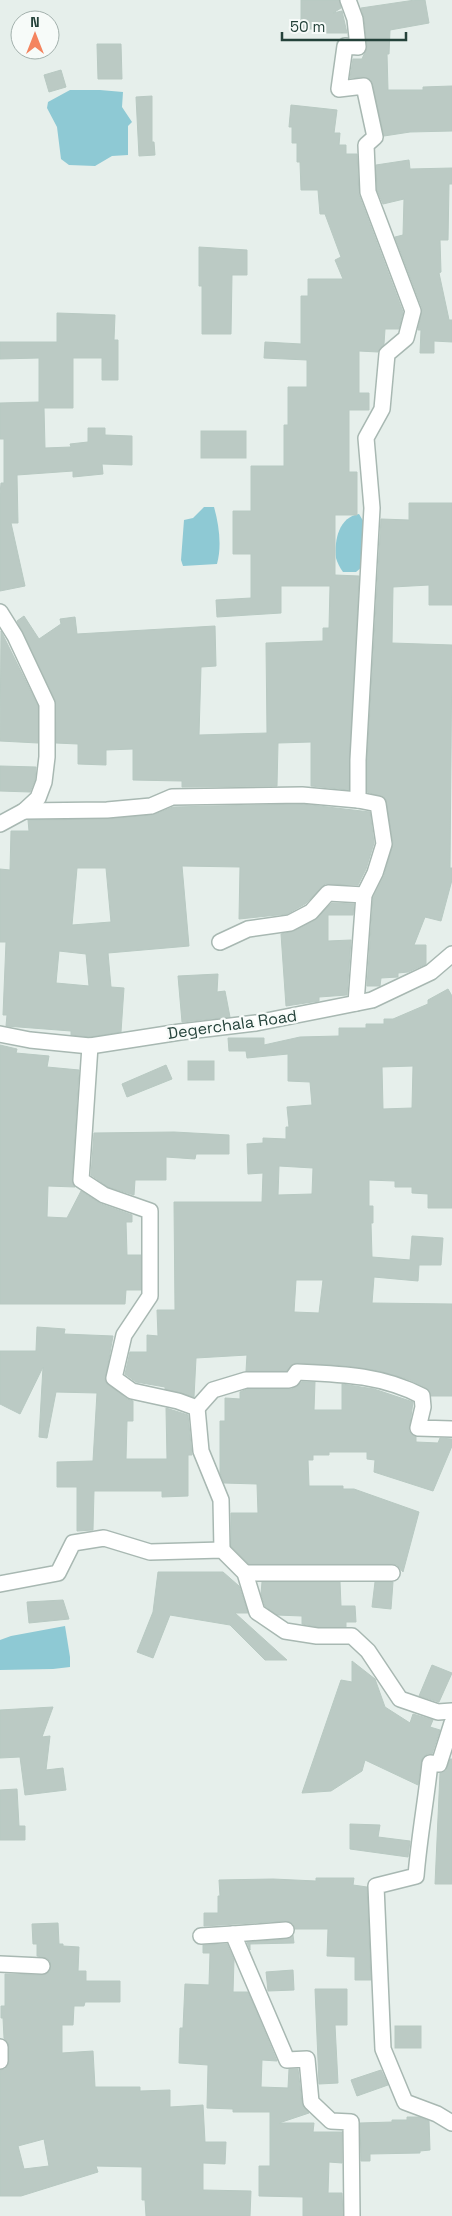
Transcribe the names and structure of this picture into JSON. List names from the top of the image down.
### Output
{
  "streets": {
    "street": ["Degerchala Road"]
  },
  "scale_bar": "50 m",
  "north": "top"
}
